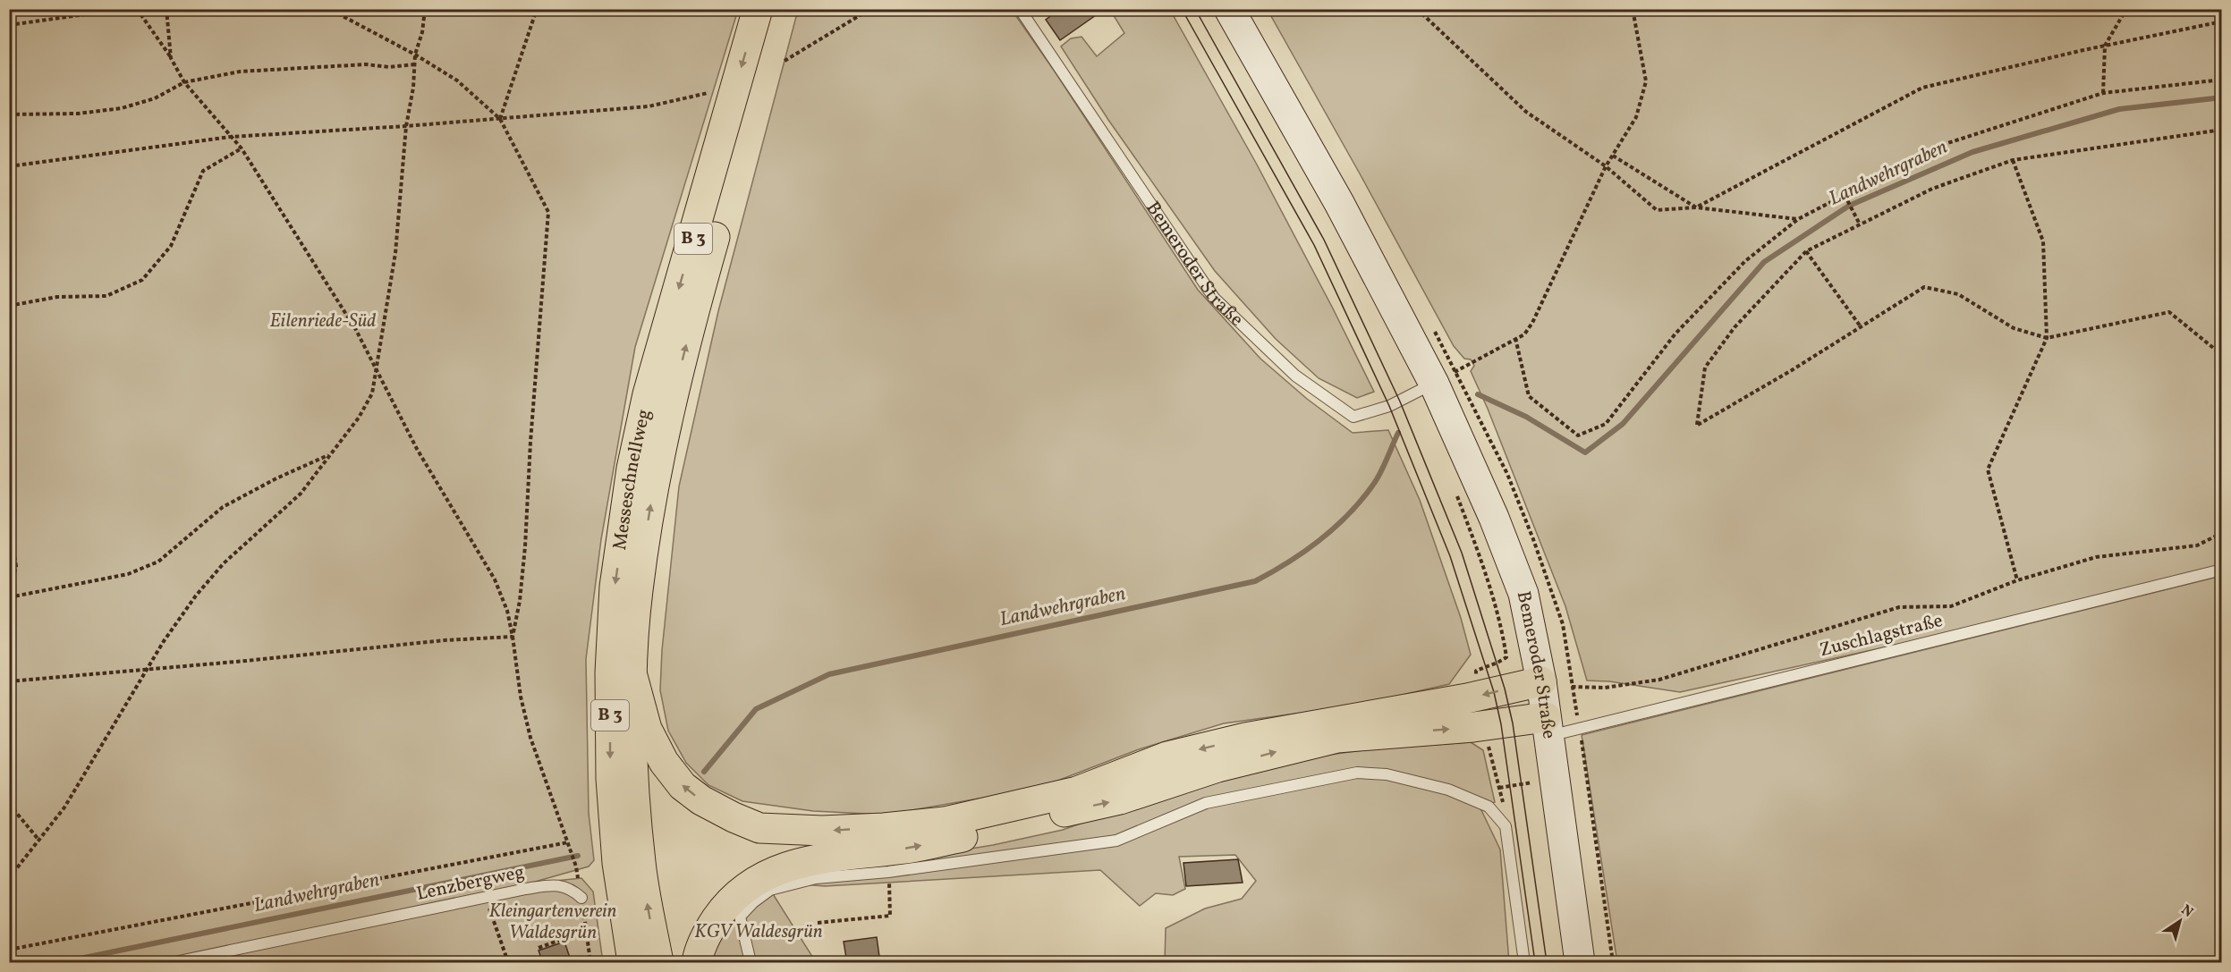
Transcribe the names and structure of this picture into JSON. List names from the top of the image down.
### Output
{
  "streets": {
    "highway": ["B 3", "Messeschnellweg"],
    "main road": ["Bemeroder Straße"],
    "lane": ["Zuschlagstraße", "Lenzbergweg"]
  },
  "crossings": [
    ["Bemeroder Straße", "Zuschlagstraße"]
  ],
  "water": ["Landwehrgraben"],
  "parks": ["Eilenriede-Süd", "Kleingartenverein Waldesgrün", "KGV Waldesgrün"],
  "north": "top right"
}
